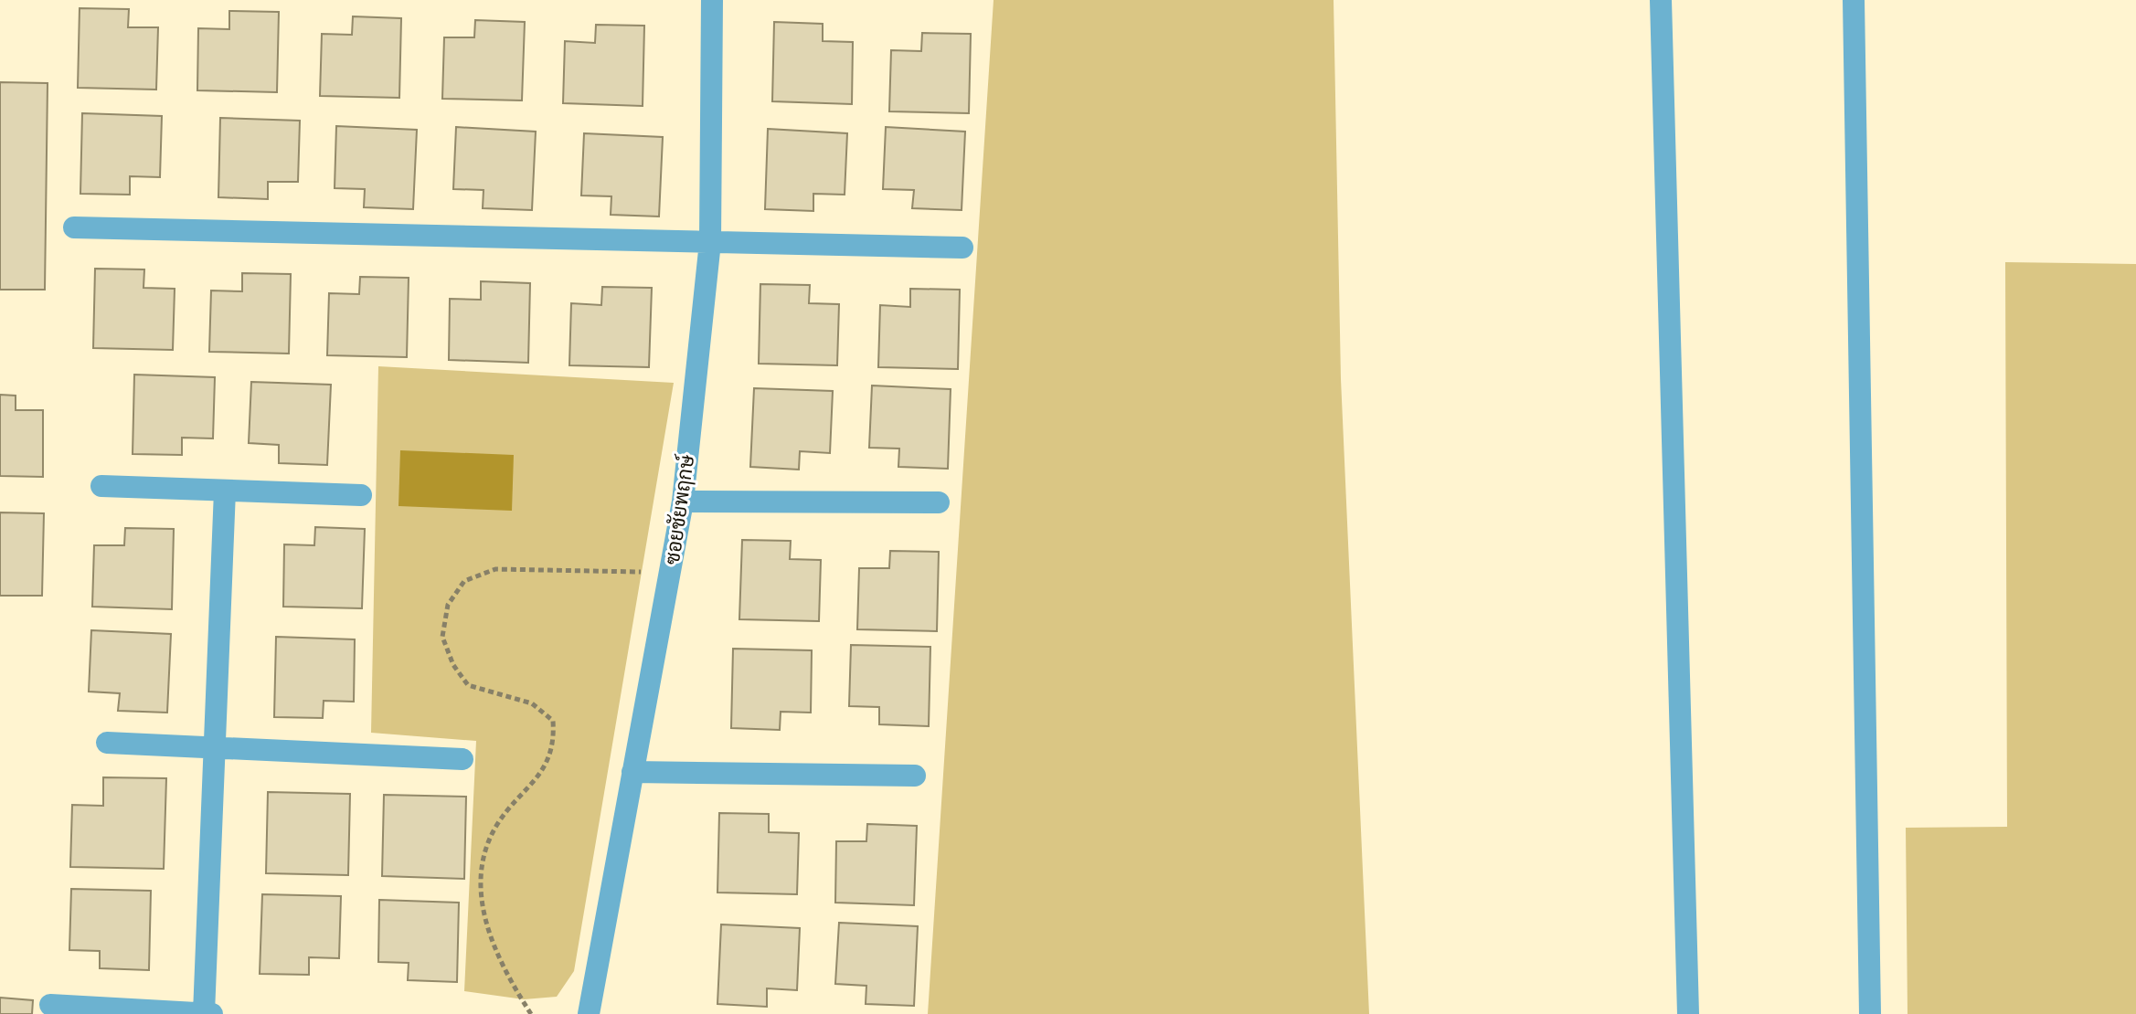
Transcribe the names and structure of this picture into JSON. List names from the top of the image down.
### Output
{
  "streets": {
    "street": ["ซอยชัยพฤกษ์"]
  }
}
